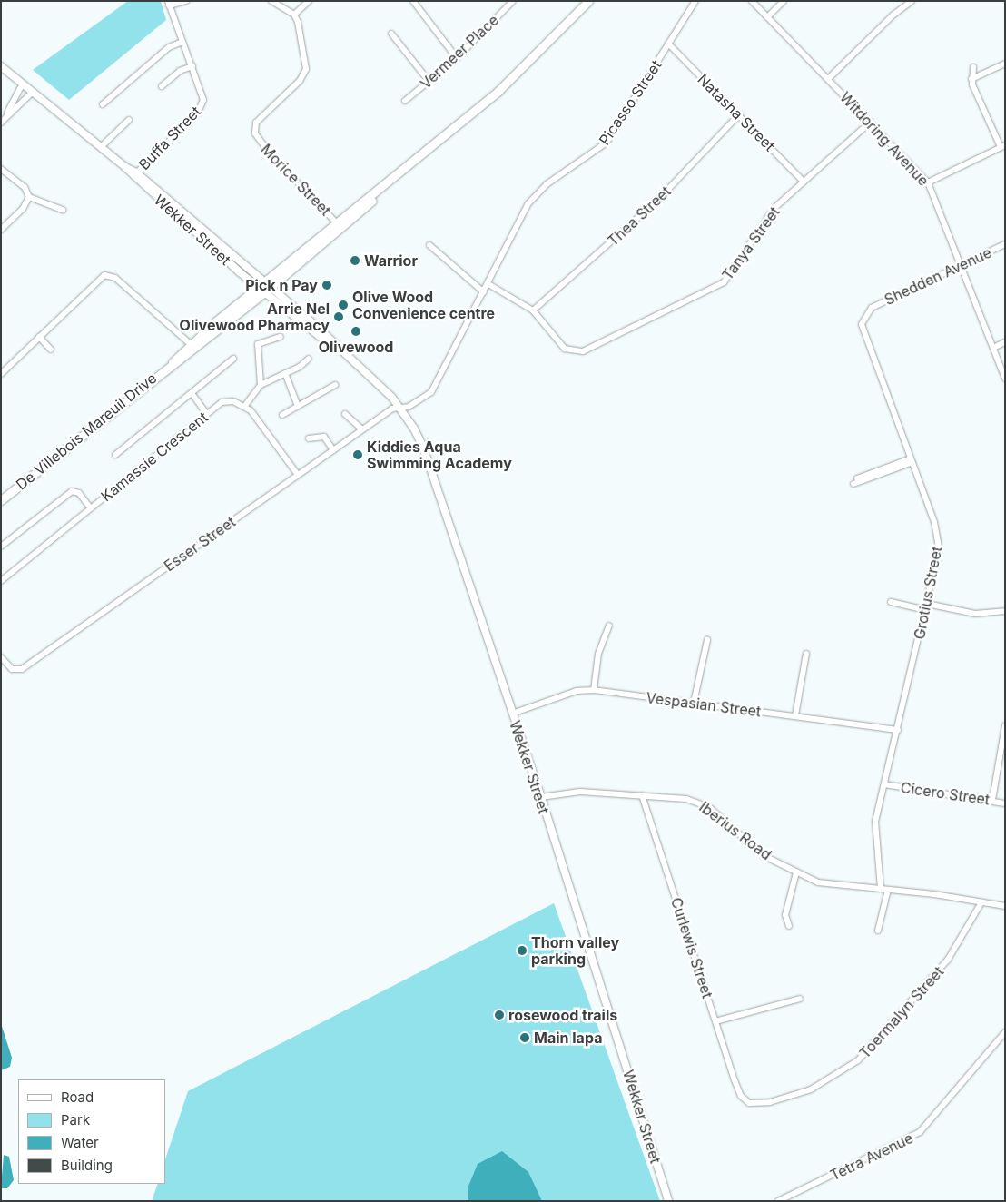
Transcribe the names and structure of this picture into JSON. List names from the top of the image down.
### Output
{
  "streets": {
    "main road": ["De Villebois Mareuil Drive"],
    "street": [
      "Vermeer Place",
      "Picasso Street",
      "Natasha Street",
      "Buffa Street",
      "Witdoring Avenue",
      "Morice Street",
      "Thea Street",
      "Wekker Street",
      "Tanya Street",
      "Shedden Avenue",
      "Kamassie Crescent",
      "Esser Street",
      "Grotius Street",
      "Vespasian Street",
      "Cicero Street",
      "Iberius Road",
      "Curlewis Street",
      "Toermalyn Street",
      "Tetra Avenue"
    ]
  },
  "crossings": [
    ["Picasso Street", "Natasha Street"],
    ["Picasso Street", "Wekker Street"],
    ["Picasso Street", "Esser Street"],
    ["Natasha Street", "Thea Street"],
    ["Natasha Street", "Tanya Street"],
    ["Buffa Street", "Wekker Street"],
    ["Witdoring Avenue", "Tanya Street"],
    ["Witdoring Avenue", "Shedden Avenue"],
    ["Morice Street", "De Villebois Mareuil Drive"],
    ["Thea Street", "Tanya Street"],
    ["Wekker Street", "De Villebois Mareuil Drive"],
    ["Wekker Street", "Esser Street"],
    ["Wekker Street", "Vespasian Street"],
    ["Wekker Street", "Iberius Road"],
    ["Shedden Avenue", "Grotius Street"],
    ["Grotius Street", "Vespasian Street"],
    ["Grotius Street", "Cicero Street"],
    ["Grotius Street", "Iberius Road"],
    ["Iberius Road", "Curlewis Street"],
    ["Iberius Road", "Toermalyn Street"],
    ["Curlewis Street", "Toermalyn Street"]
  ],
  "places": [
    "Warrior",
    "Pick n Pay",
    "Olive Wood Convenience centre",
    "Arrie Nel Olivewood Pharmacy",
    "Olivewood",
    "Kiddies Aqua Swimming Academy",
    "Thorn valley parking",
    "rosewood trails",
    "Main lapa"
  ],
  "legend": [
    "Road",
    "Park",
    "Water",
    "Building"
  ]
}
